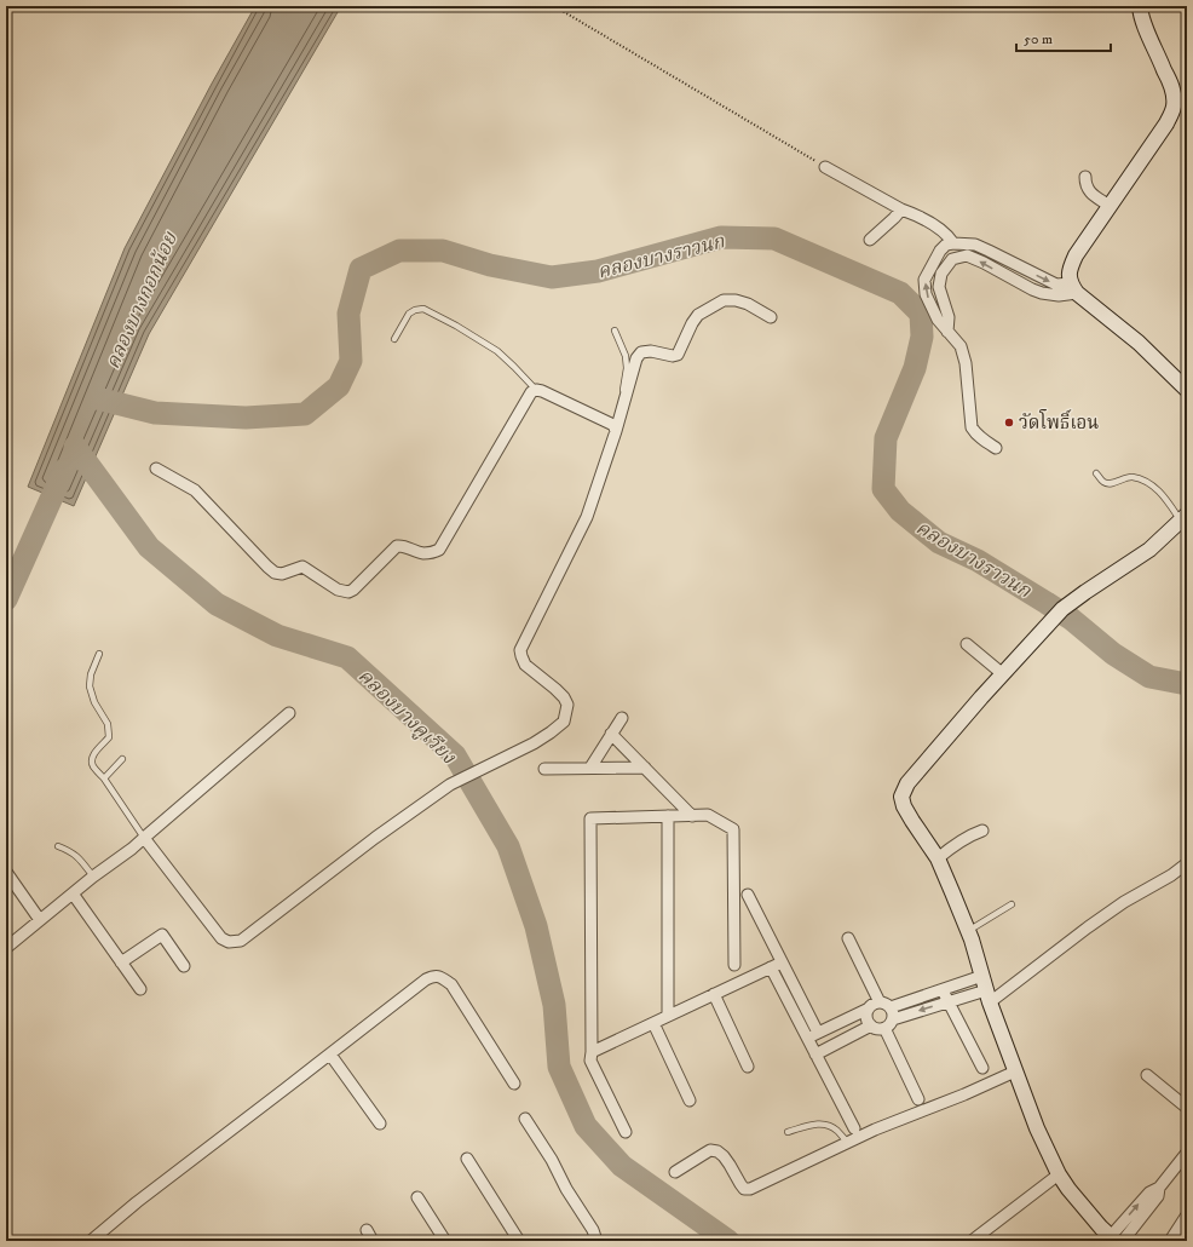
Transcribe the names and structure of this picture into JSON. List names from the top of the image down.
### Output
{
  "water": ["คลองบางราวนก", "คลองบางกอกน้อย", "คลองบางคูเวียง"],
  "places": ["วัดโพธิ์เอน"],
  "scale_bar": "50 m"
}
